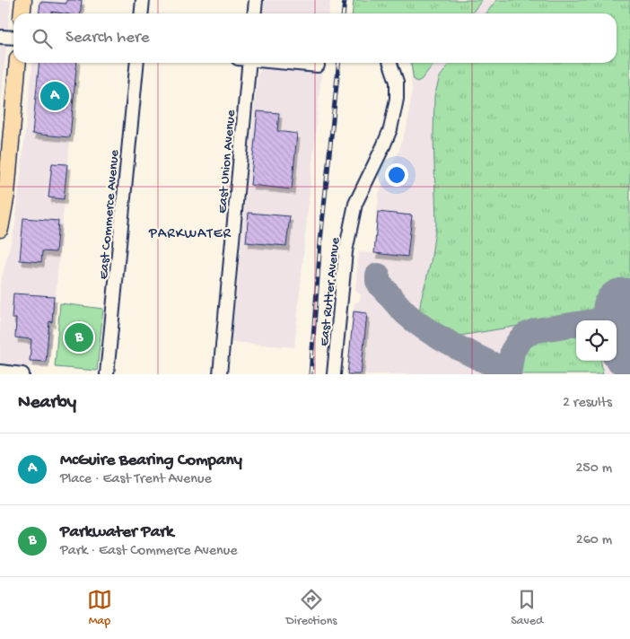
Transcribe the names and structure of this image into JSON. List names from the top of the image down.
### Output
{
  "streets": {
    "street": ["East Union Avenue", "East Commerce Avenue", "East Rutter Avenue"]
  },
  "districts": ["PARKWATER"],
  "page": {
    "search": "Search here",
    "pins": ["A", "B"],
    "heading": ["Nearby", "2 results"],
    "list": [
      {
        "mark": "A",
        "name": "McGuire Bearing Company",
        "note": "Place · East Trent Avenue",
        "value": "250 m"
      },
      {
        "mark": "B",
        "name": "Parkwater Park",
        "note": "Park · East Commerce Avenue",
        "value": "260 m"
      }
    ],
    "nav": ["Map", "Directions", "Saved"]
  }
}
